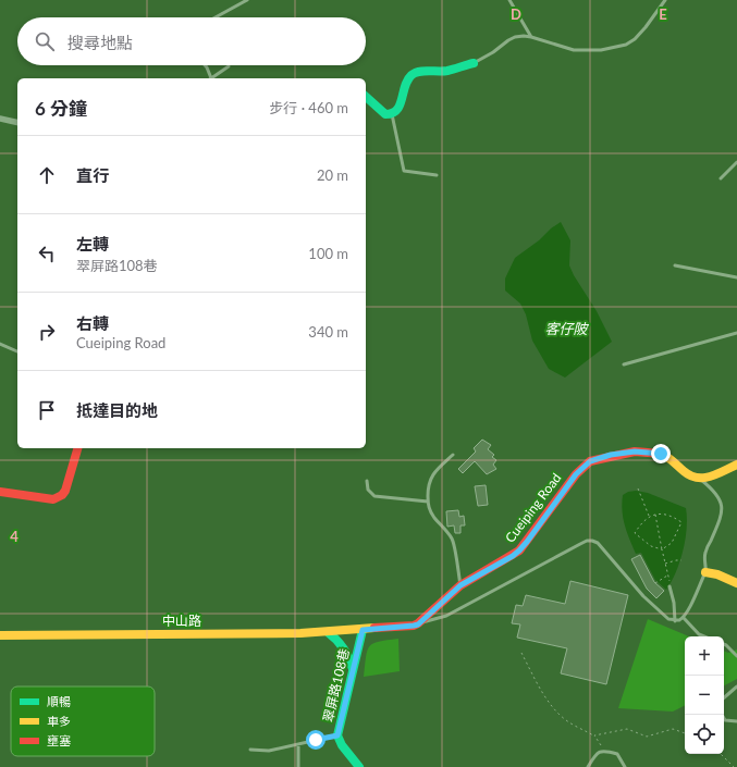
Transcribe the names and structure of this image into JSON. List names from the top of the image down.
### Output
{
  "streets": {
    "main road": ["Cueiping Road", "中山路", "翠屏路108巷"]
  },
  "crossings": [
    ["中山路", "翠屏路108巷"]
  ],
  "water": ["客仔陂"],
  "legend": ["順暢", "車多", "壅塞"],
  "page": {
    "search": "搜尋地點",
    "heading": ["6 分鐘", "步行 · 460 m"],
    "list": [
      ["直行", "20 m"],
      ["左轉", "翠屏路108巷", "100 m"],
      ["右轉", "Cueiping Road", "340 m"],
      "抵達目的地"
    ],
    "map_buttons": ["+", "−"]
  },
  "grid": {
    "columns": ["D", "E"],
    "rows": ["4"]
  }
}
